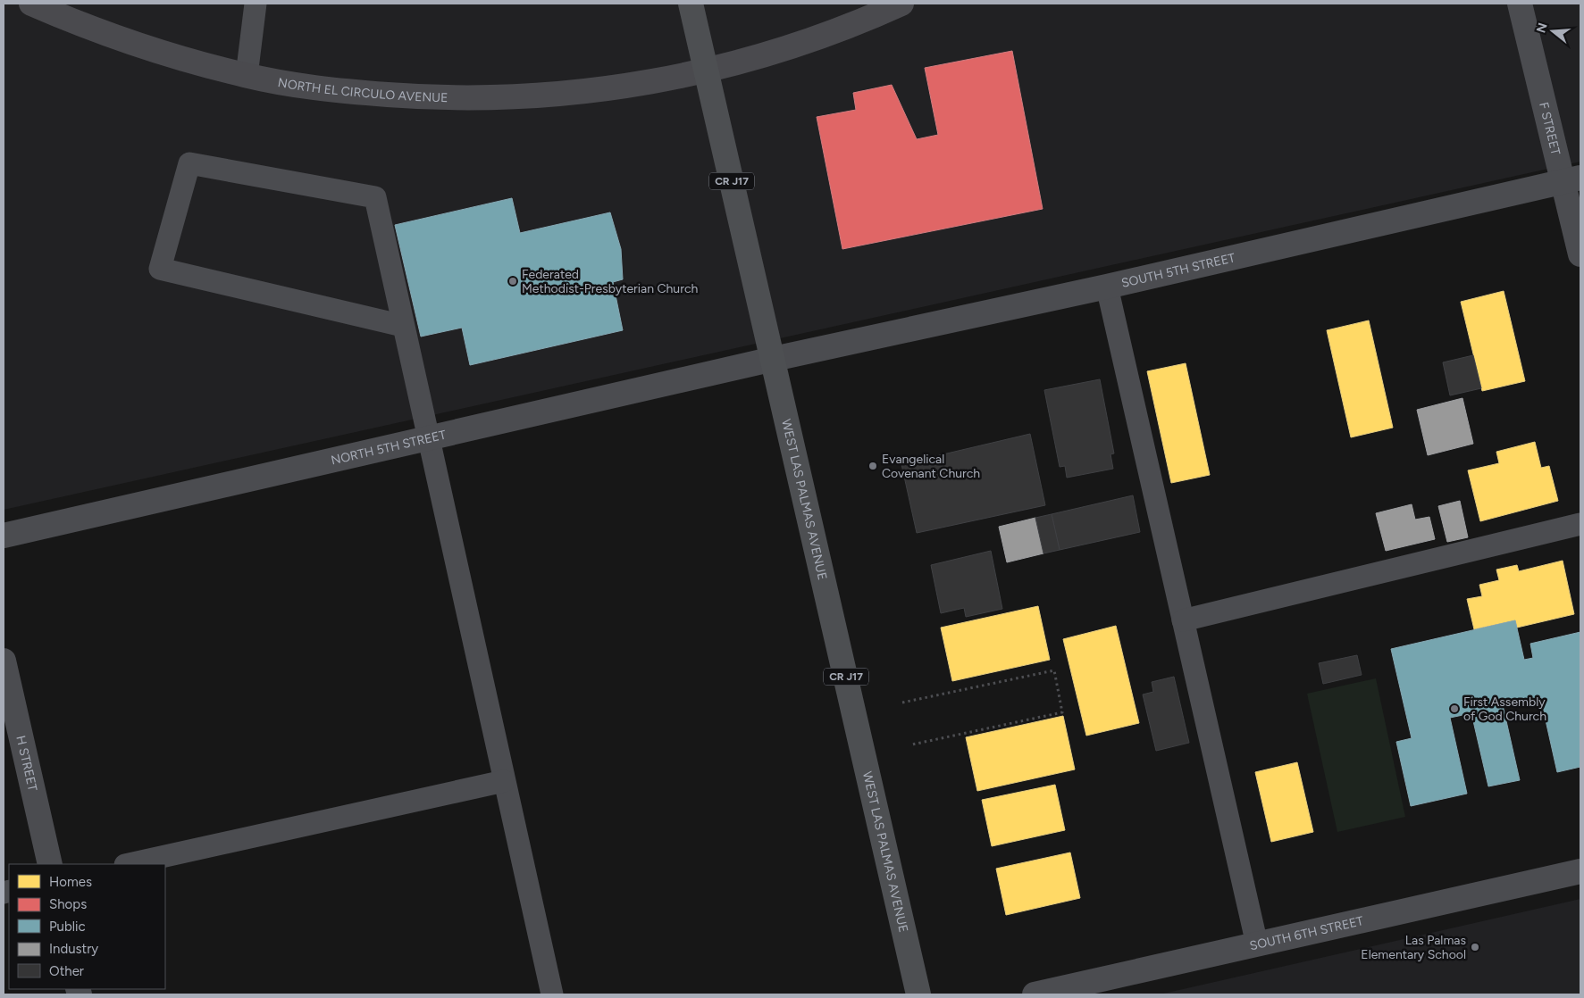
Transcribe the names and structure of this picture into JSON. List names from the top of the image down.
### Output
{
  "streets": {
    "main road": ["CR J17", "WEST LAS PALMAS AVENUE"],
    "street": [
      "NORTH EL CIRCULO AVENUE",
      "F STREET",
      "SOUTH 5TH STREET",
      "NORTH 5TH STREET",
      "H STREET",
      "SOUTH 6TH STREET"
    ]
  },
  "crossings": [
    ["NORTH EL CIRCULO AVENUE", "WEST LAS PALMAS AVENUE"],
    ["F STREET", "SOUTH 5TH STREET"],
    ["SOUTH 5TH STREET", "NORTH 5TH STREET"],
    ["SOUTH 5TH STREET", "WEST LAS PALMAS AVENUE"],
    ["NORTH 5TH STREET", "WEST LAS PALMAS AVENUE"]
  ],
  "places": [
    "Federated Methodist-Presbyterian Church",
    "Evangelical Covenant Church",
    "First Assembly of God Church",
    "Las Palmas Elementary School"
  ],
  "legend": [
    "Homes",
    "Shops",
    "Public",
    "Industry",
    "Other"
  ],
  "north": "left"
}
